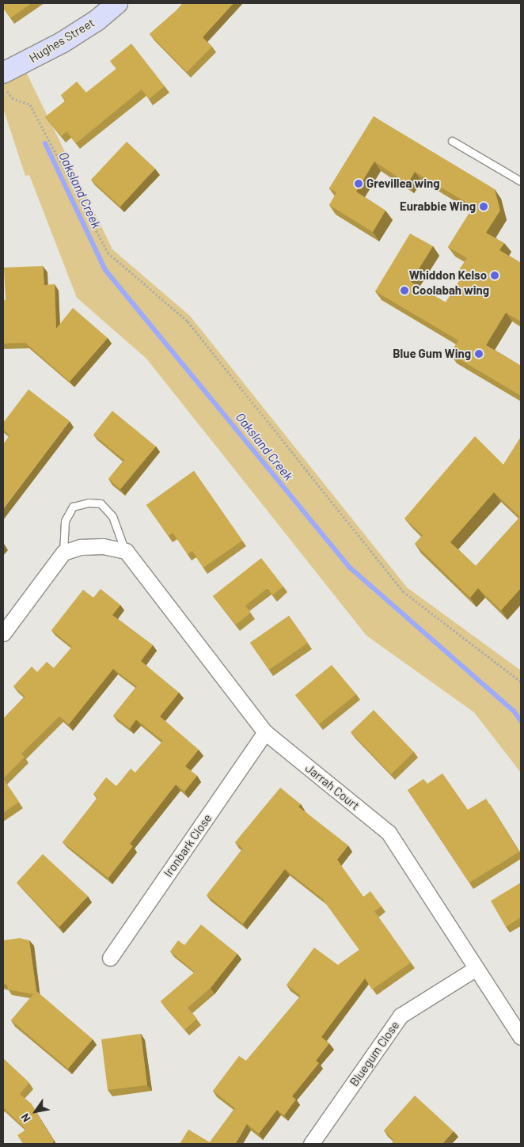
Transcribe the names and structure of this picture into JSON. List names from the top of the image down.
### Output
{
  "streets": {
    "street": [
      "Hughes Street",
      "Jarrah Court",
      "Ironbark Close",
      "Bluegum Close"
    ]
  },
  "crossings": [
    ["Jarrah Court", "Ironbark Close"],
    ["Jarrah Court", "Bluegum Close"]
  ],
  "water": ["Oaksland Creek"],
  "places": [
    "Grevillea wing",
    "Eurabbie Wing",
    "Whiddon Kelso",
    "Coolabah wing",
    "Blue Gum Wing"
  ],
  "north": "bottom left"
}
